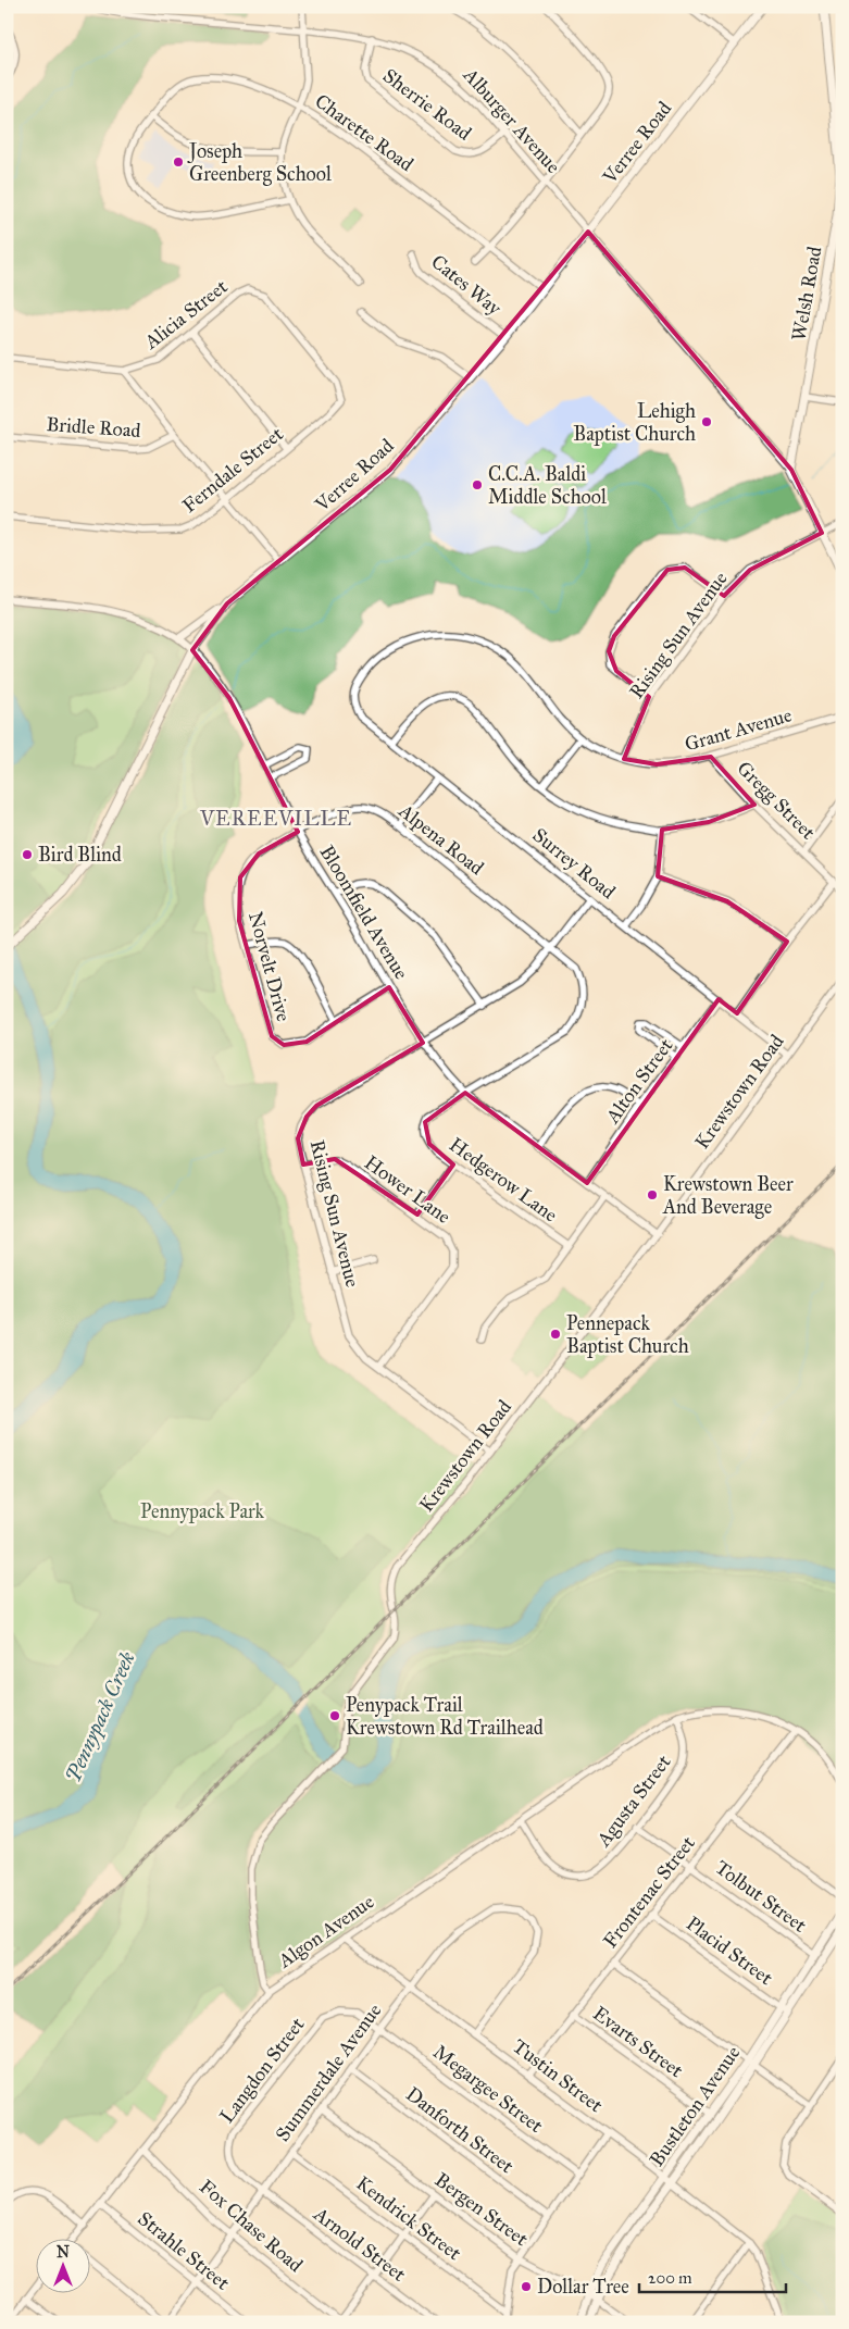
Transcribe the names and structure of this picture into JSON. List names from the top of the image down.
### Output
{
  "streets": {
    "main road": ["Verree Road", "Welsh Road", "Bustleton Avenue"],
    "street": [
      "Sherrie Road",
      "Alburger Avenue",
      "Charette Road",
      "Cates Way",
      "Alicia Street",
      "Bridle Road",
      "Ferndale Street",
      "Rising Sun Avenue",
      "Grant Avenue",
      "Gregg Street",
      "Alpena Road",
      "Surrey Road",
      "Bloomfield Avenue",
      "Norvelt Drive",
      "Alton Street",
      "Krewstown Road",
      "Hedgerow Lane",
      "Hower Lane",
      "Agusta Street",
      "Frontenac Street",
      "Tolbut Street",
      "Algon Avenue",
      "Placid Street",
      "Evarts Street",
      "Langdon Street",
      "Summerdale Avenue",
      "Tustin Street",
      "Megargee Street",
      "Danforth Street",
      "Bergen Street",
      "Kendrick Street",
      "Fox Chase Road",
      "Arnold Street",
      "Strahle Street"
    ]
  },
  "crossings": [
    ["Sherrie Road", "Alburger Avenue"],
    ["Alburger Avenue", "Verree Road"],
    ["Alburger Avenue", "Welsh Road"],
    ["Charette Road", "Verree Road"],
    ["Verree Road", "Cates Way"],
    ["Verree Road", "Bloomfield Avenue"],
    ["Alicia Street", "Ferndale Street"],
    ["Rising Sun Avenue", "Grant Avenue"],
    ["Rising Sun Avenue", "Alpena Road"],
    ["Rising Sun Avenue", "Surrey Road"],
    ["Rising Sun Avenue", "Bloomfield Avenue"],
    ["Rising Sun Avenue", "Krewstown Road"],
    ["Rising Sun Avenue", "Hower Lane"],
    ["Grant Avenue", "Gregg Street"],
    ["Grant Avenue", "Surrey Road"],
    ["Alpena Road", "Bloomfield Avenue"],
    ["Alpena Road", "Norvelt Drive"],
    ["Alpena Road", "Hedgerow Lane"],
    ["Surrey Road", "Alton Street"],
    ["Surrey Road", "Krewstown Road"],
    ["Bloomfield Avenue", "Norvelt Drive"],
    ["Bloomfield Avenue", "Alton Street"],
    ["Bloomfield Avenue", "Krewstown Road"],
    ["Krewstown Road", "Algon Avenue"],
    ["Agusta Street", "Tolbut Street"],
    ["Agusta Street", "Algon Avenue"],
    ["Frontenac Street", "Tolbut Street"],
    ["Frontenac Street", "Placid Street"],
    ["Frontenac Street", "Evarts Street"],
    ["Frontenac Street", "Tustin Street"],
    ["Tolbut Street", "Bustleton Avenue"],
    ["Algon Avenue", "Tustin Street"],
    ["Algon Avenue", "Fox Chase Road"],
    ["Algon Avenue", "Strahle Street"],
    ["Placid Street", "Bustleton Avenue"],
    ["Evarts Street", "Bustleton Avenue"],
    ["Langdon Street", "Summerdale Avenue"],
    ["Langdon Street", "Megargee Street"],
    ["Langdon Street", "Arnold Street"],
    ["Summerdale Avenue", "Tustin Street"],
    ["Summerdale Avenue", "Megargee Street"],
    ["Summerdale Avenue", "Danforth Street"],
    ["Summerdale Avenue", "Bergen Street"],
    ["Summerdale Avenue", "Kendrick Street"],
    ["Summerdale Avenue", "Fox Chase Road"],
    ["Summerdale Avenue", "Arnold Street"],
    ["Summerdale Avenue", "Strahle Street"],
    ["Tustin Street", "Bustleton Avenue"],
    ["Bustleton Avenue", "Bergen Street"]
  ],
  "districts": ["VEREEVILLE"],
  "water": ["Pennypack Creek"],
  "parks": ["Pennypack Park"],
  "places": [
    "Joseph Greenberg School",
    "Lehigh Baptist Church",
    "C.C.A. Baldi Middle School",
    "Bird Blind",
    "Krewstown Beer And Beverage",
    "Pennepack Baptist Church",
    "Penypack Trail Krewstown Rd Trailhead",
    "Dollar Tree"
  ],
  "scale_bar": "200 m",
  "north": "top"
}
